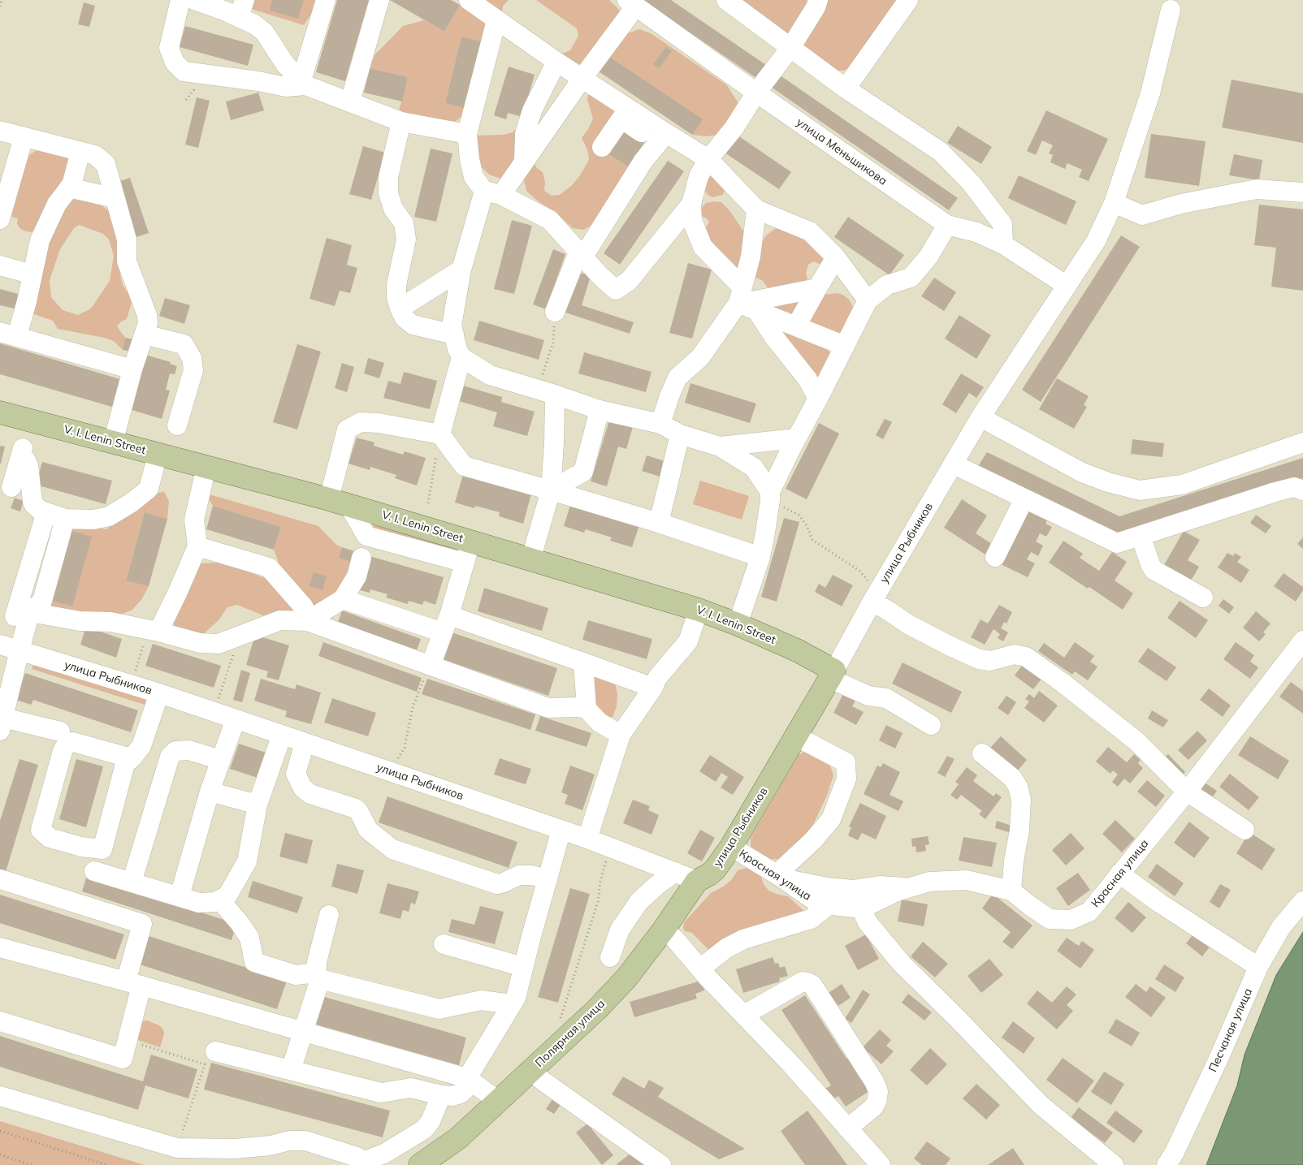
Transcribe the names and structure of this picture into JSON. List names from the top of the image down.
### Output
{
  "streets": {
    "main road": ["V. I. Lenin Street", "улица Рыбников", "Полярная улица"],
    "street": ["улица Меньшикова", "Красная улица", "Песчаная улица"]
  },
  "crossings": [
    ["улица Меньшикова", "улица Рыбников"],
    ["V. I. Lenin Street", "улица Рыбников"],
    ["улица Рыбников", "Красная улица"],
    ["улица Рыбников", "Полярная улица"]
  ]
}
